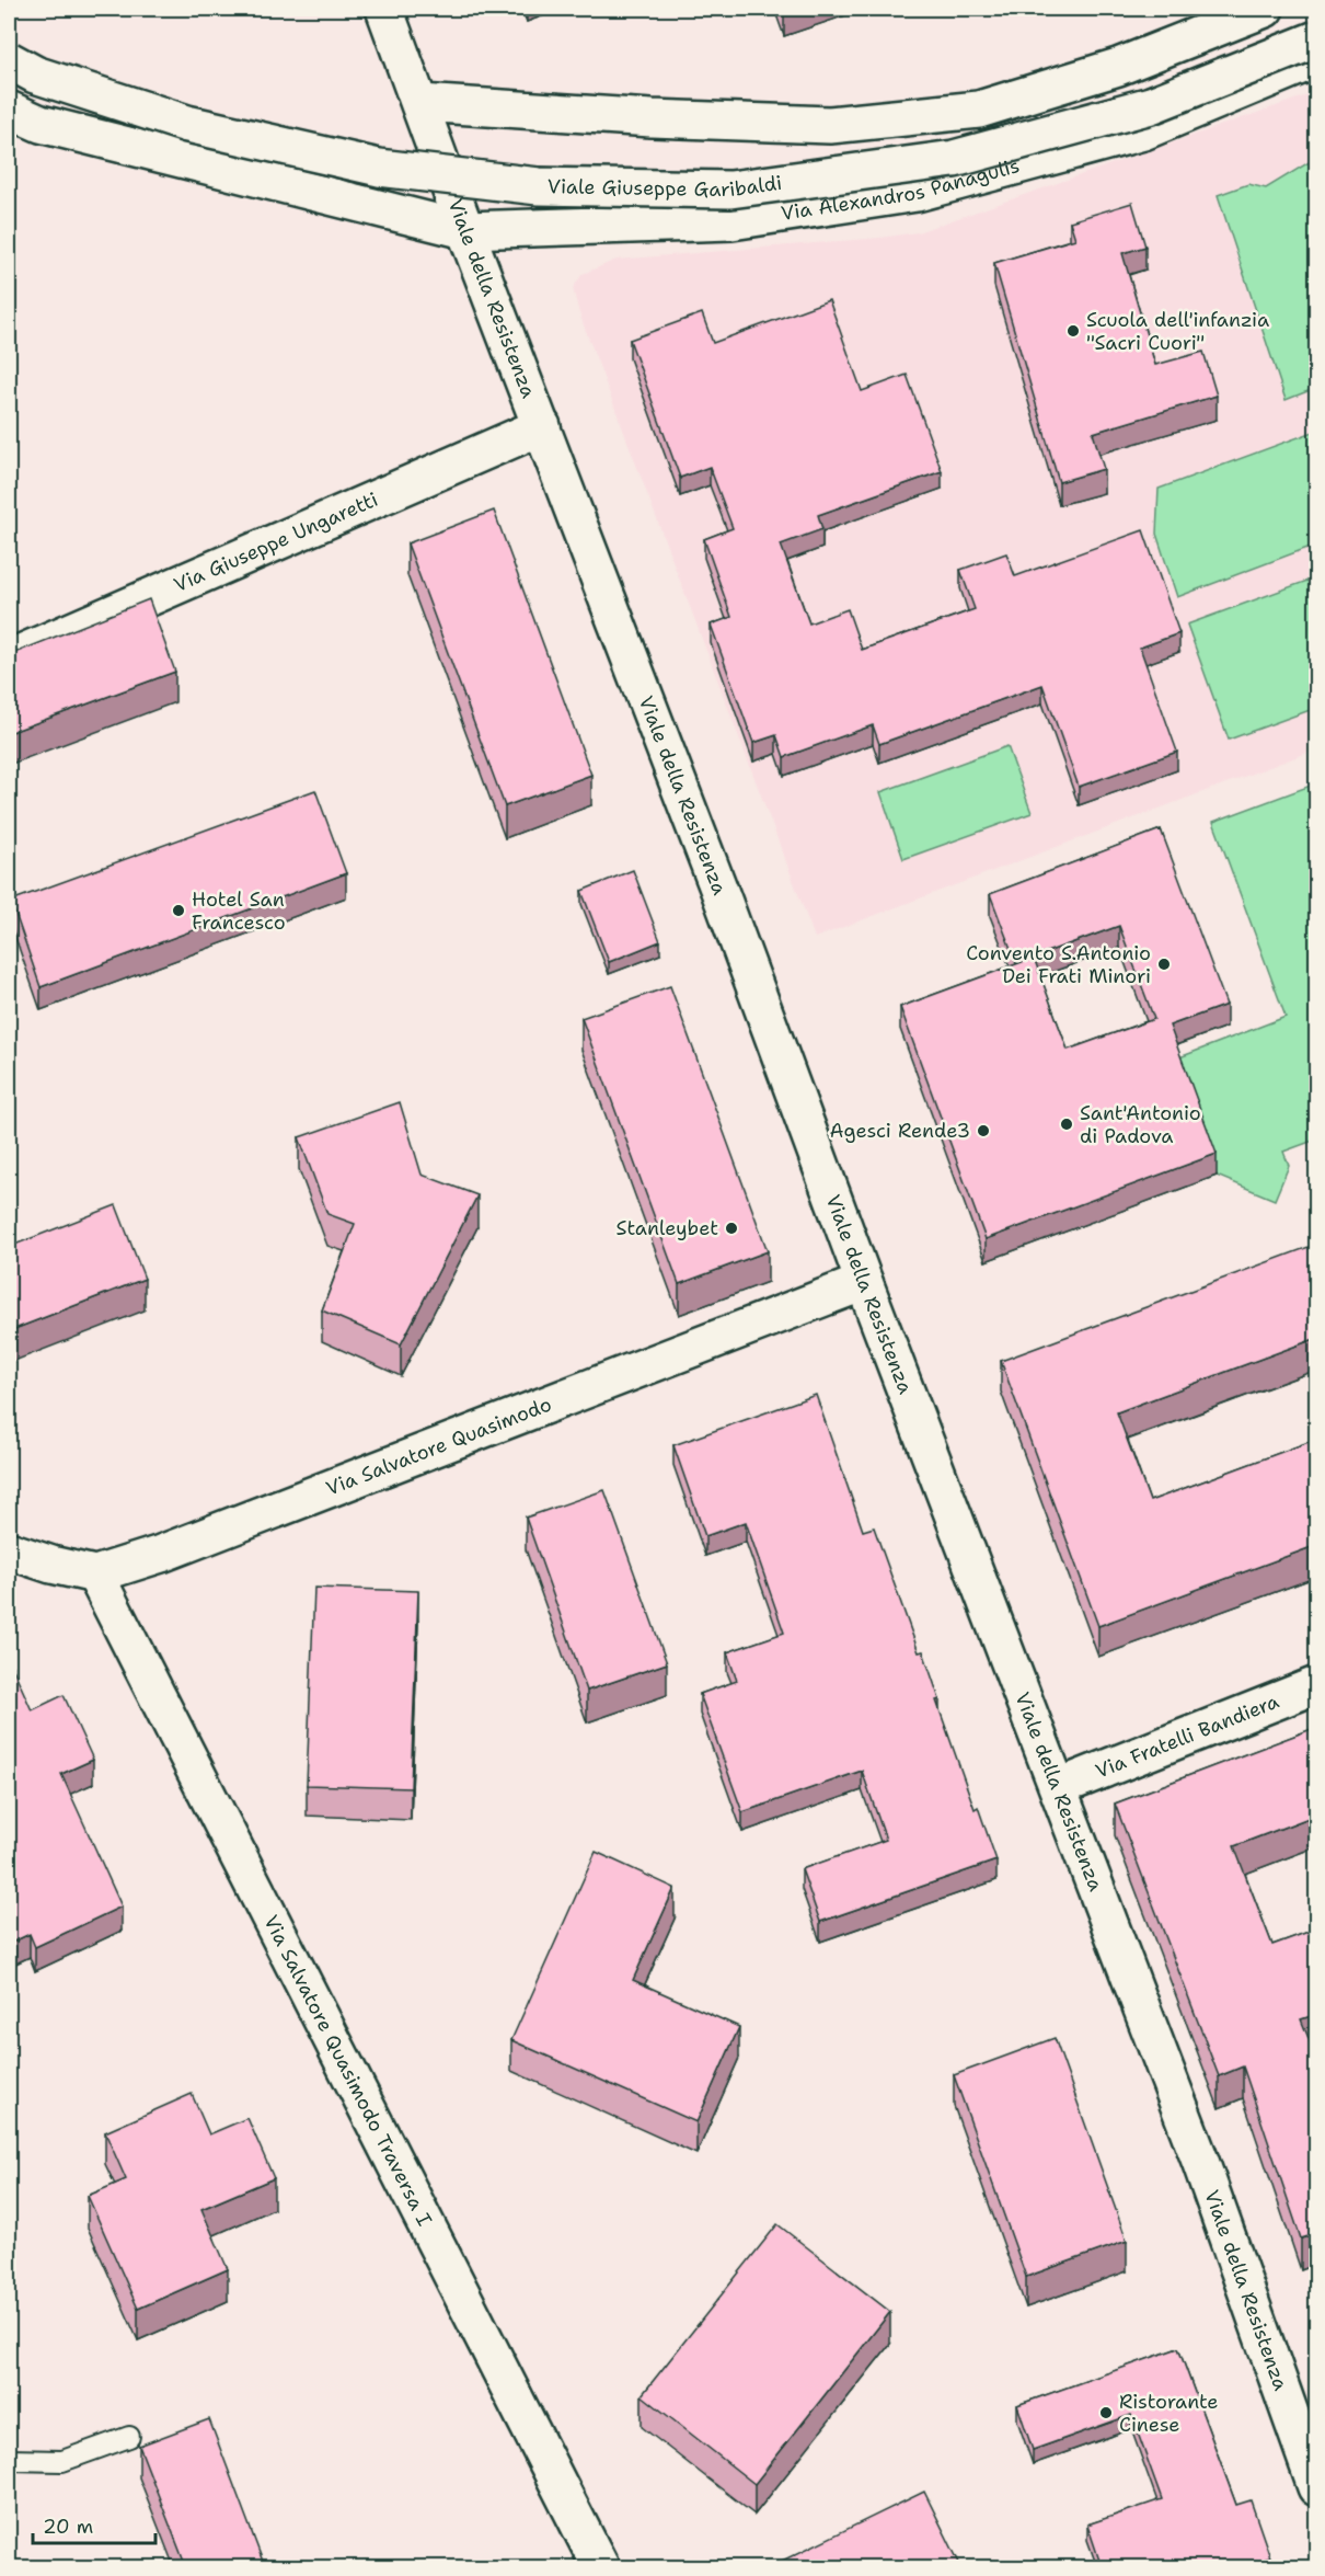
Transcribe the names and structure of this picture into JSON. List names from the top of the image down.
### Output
{
  "streets": {
    "street": [
      "Viale Giuseppe Garibaldi",
      "Via Alexandros Panagulis",
      "Viale della Resistenza",
      "Via Giuseppe Ungaretti",
      "Via Salvatore Quasimodo",
      "Via Fratelli Bandiera",
      "Via Salvatore Quasimodo Traversa I"
    ]
  },
  "crossings": [
    ["Via Alexandros Panagulis", "Viale della Resistenza"],
    ["Viale della Resistenza", "Via Giuseppe Ungaretti"],
    ["Viale della Resistenza", "Via Salvatore Quasimodo"],
    ["Viale della Resistenza", "Via Fratelli Bandiera"],
    ["Via Salvatore Quasimodo", "Via Salvatore Quasimodo Traversa I"]
  ],
  "places": [
    "Scuola dell'infanzia \"Sacri Cuori\"",
    "Hotel San Francesco",
    "Convento S.Antonio Dei Frati Minori",
    "Sant'Antonio di Padova",
    "Agesci Rende3",
    "Stanleybet",
    "Ristorante Cinese"
  ],
  "scale_bar": "20 m"
}
